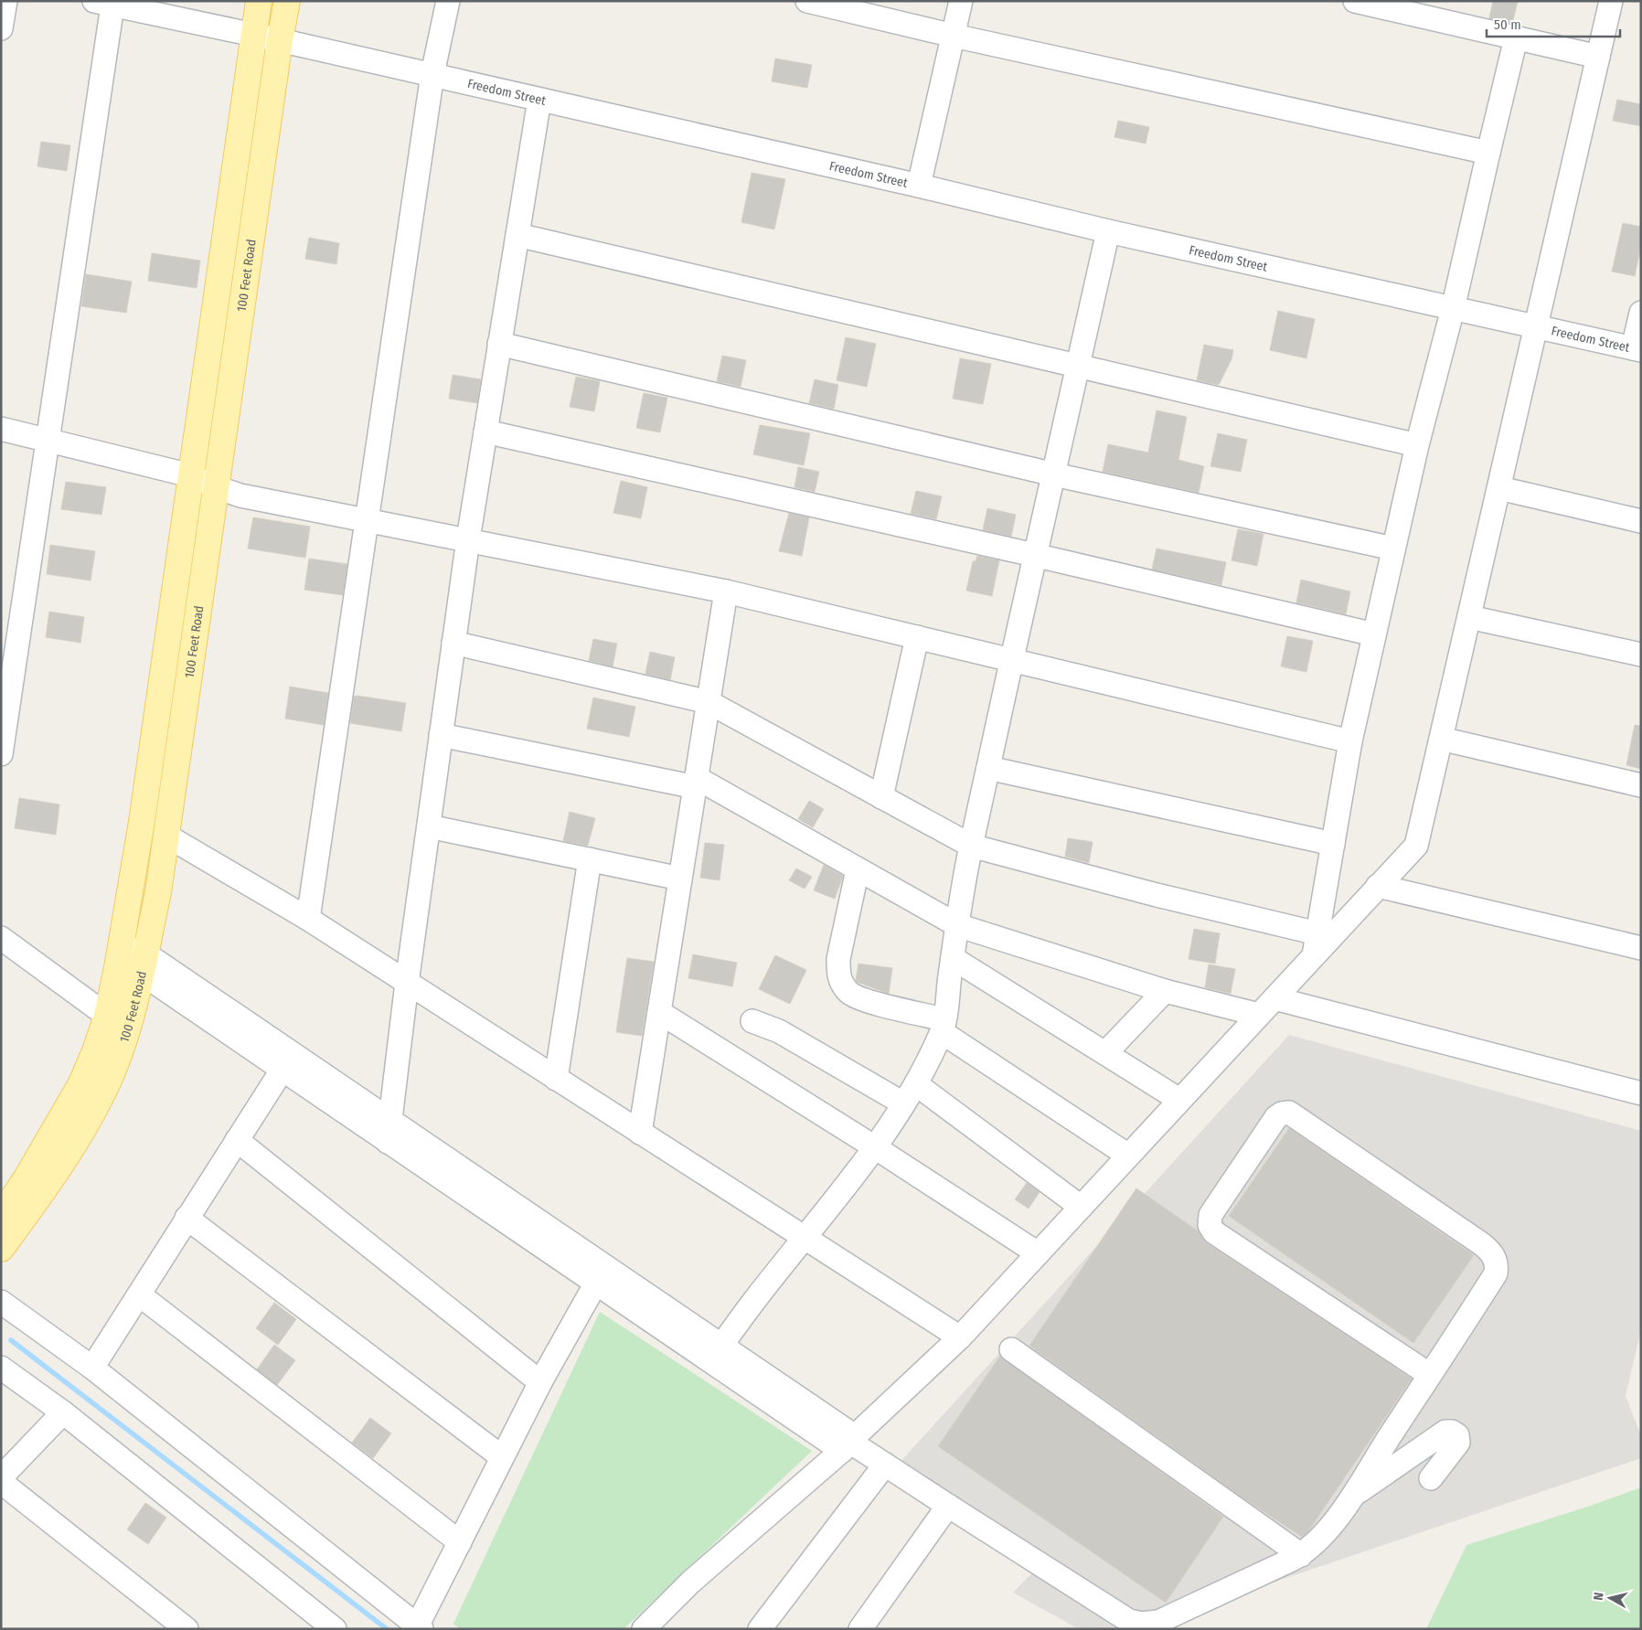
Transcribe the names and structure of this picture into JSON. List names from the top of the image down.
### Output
{
  "streets": {
    "main road": ["100 Feet Road"],
    "street": ["Freedom Street"]
  },
  "crossings": [
    ["Freedom Street", "100 Feet Road"]
  ],
  "scale_bar": "50 m",
  "north": "left"
}
